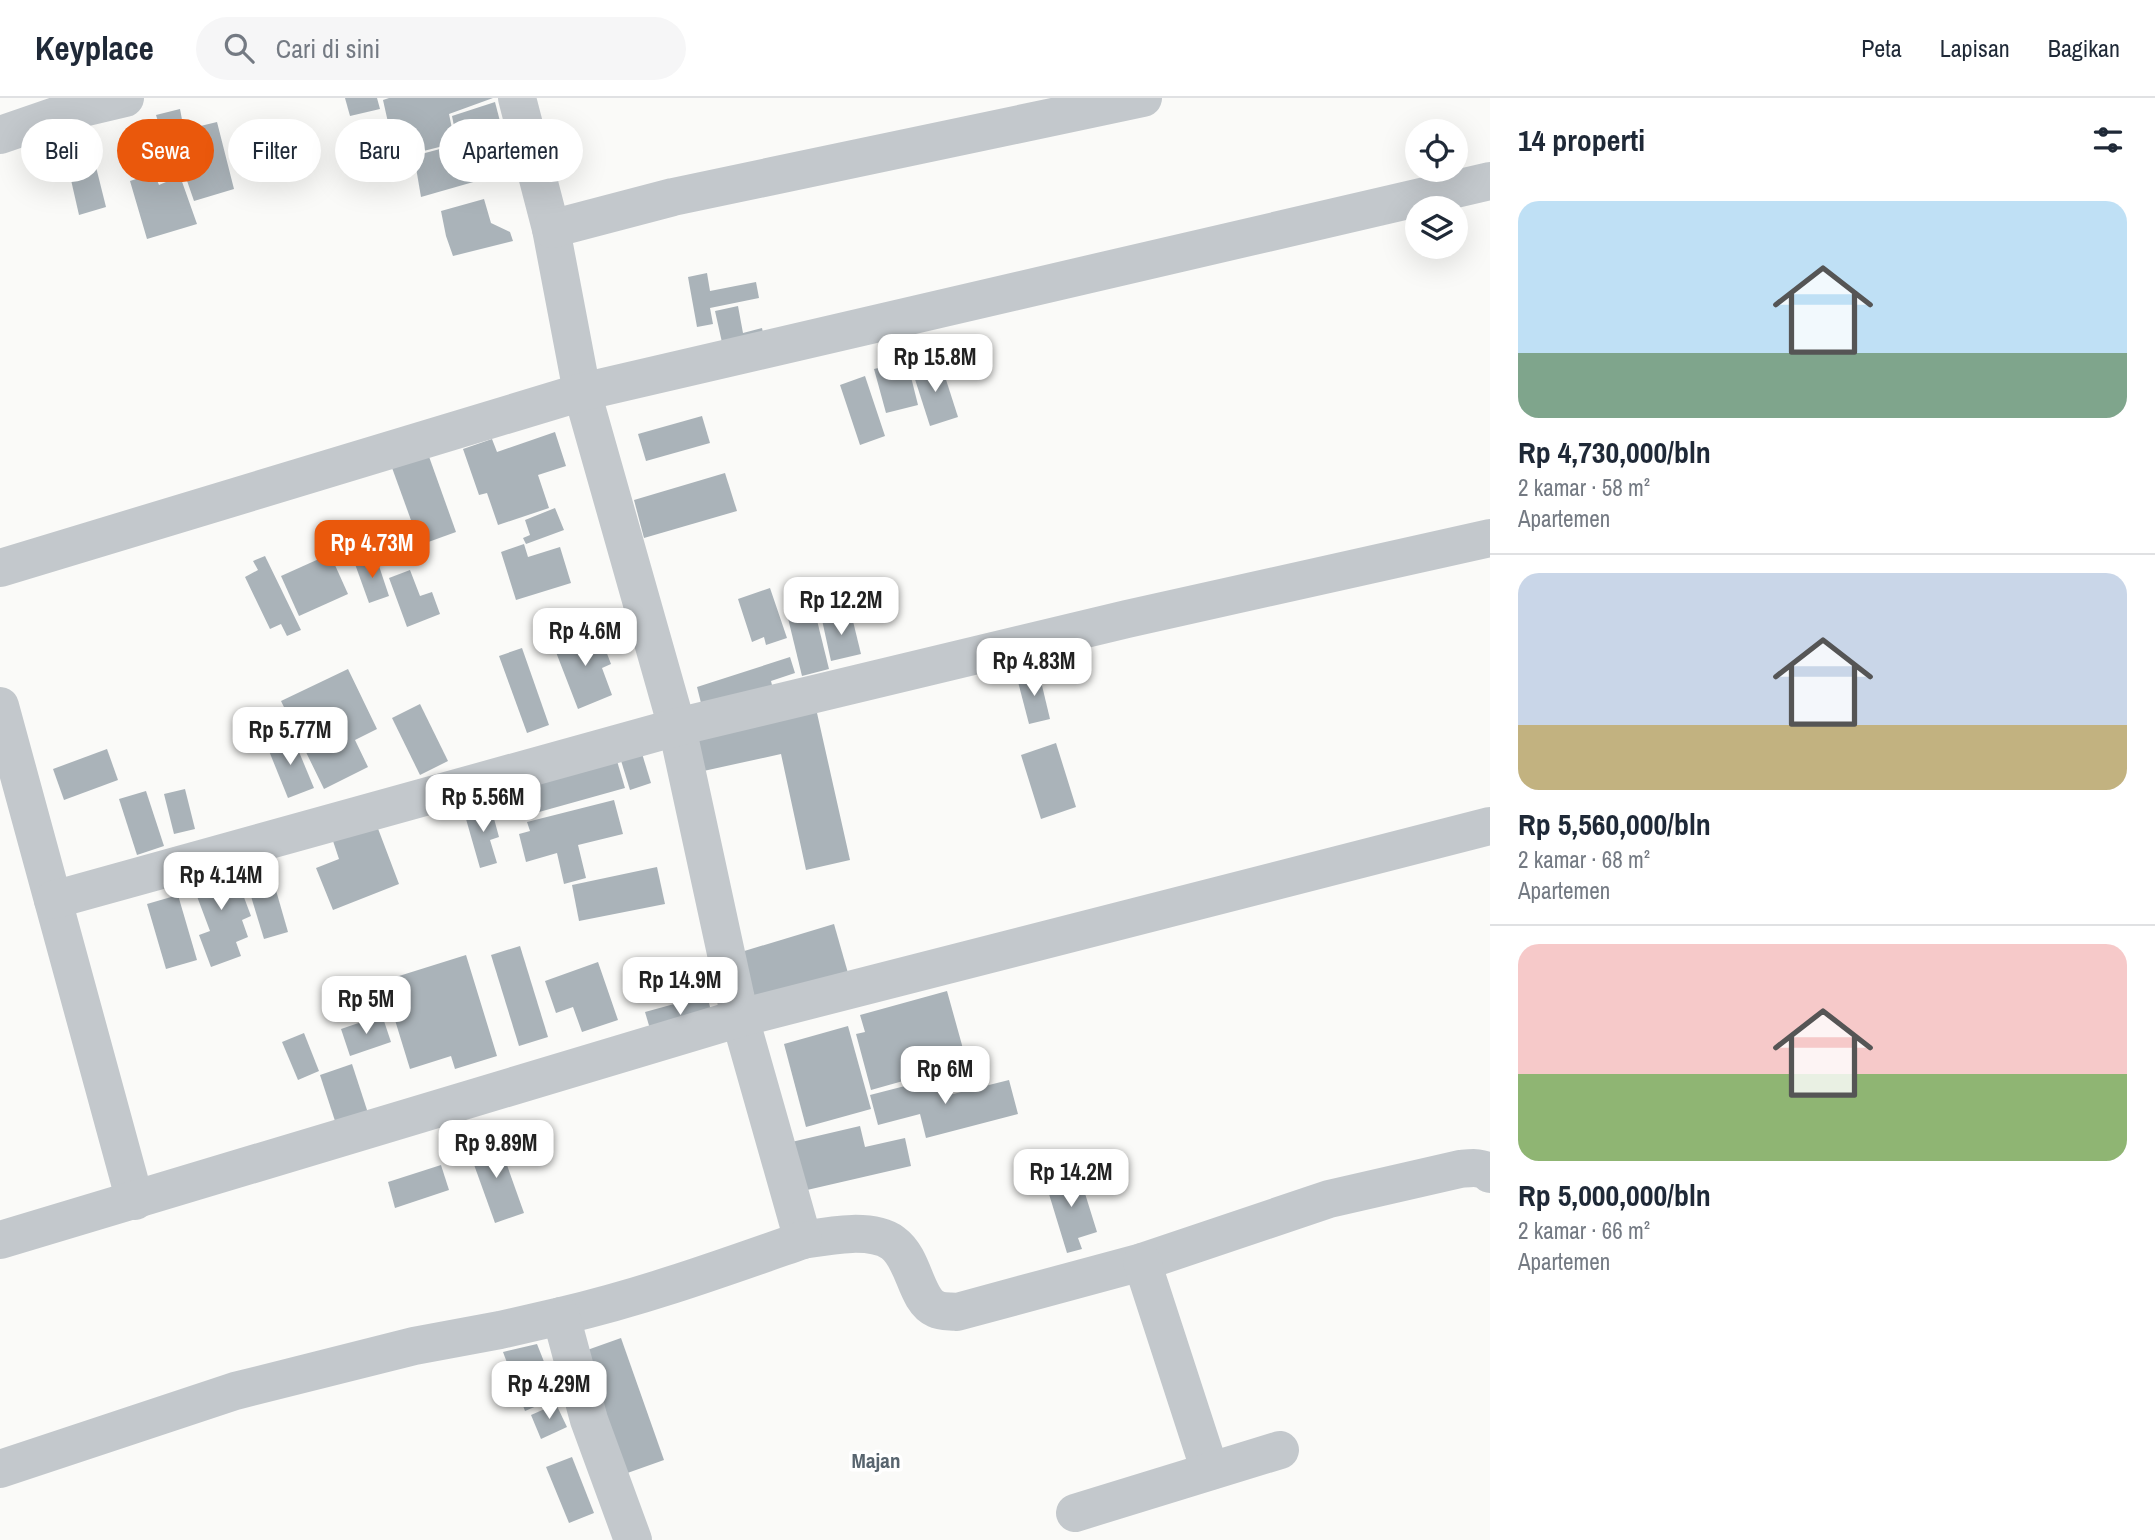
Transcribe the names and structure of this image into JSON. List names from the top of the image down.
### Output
{
  "districts": ["Majan"],
  "page": {
    "header": "Keyplace",
    "search": "Cari di sini",
    "nav": ["Peta", "Lapisan", "Bagikan"],
    "heading": "14 properti",
    "chip": [
      "Beli",
      "Sewa",
      "Filter",
      "Baru",
      "Apartemen"
    ],
    "list": [
      {
        "name": "Rp 4,730,000/bln",
        "note": "2 kamar · 58 m² · Apartemen"
      },
      {
        "name": "Rp 5,560,000/bln",
        "note": "2 kamar · 68 m² · Apartemen"
      },
      {
        "name": "Rp 5,000,000/bln",
        "note": "2 kamar · 66 m² · Apartemen"
      }
    ],
    "price": [
      "Rp 15.8M",
      "Rp 4.73M",
      "Rp 12.2M",
      "Rp 4.6M",
      "Rp 4.83M",
      "Rp 5.77M",
      "Rp 5.56M",
      "Rp 4.14M",
      "Rp 14.9M",
      "Rp 5M",
      "Rp 6M",
      "Rp 9.89M",
      "Rp 14.2M",
      "Rp 4.29M"
    ]
  }
}
